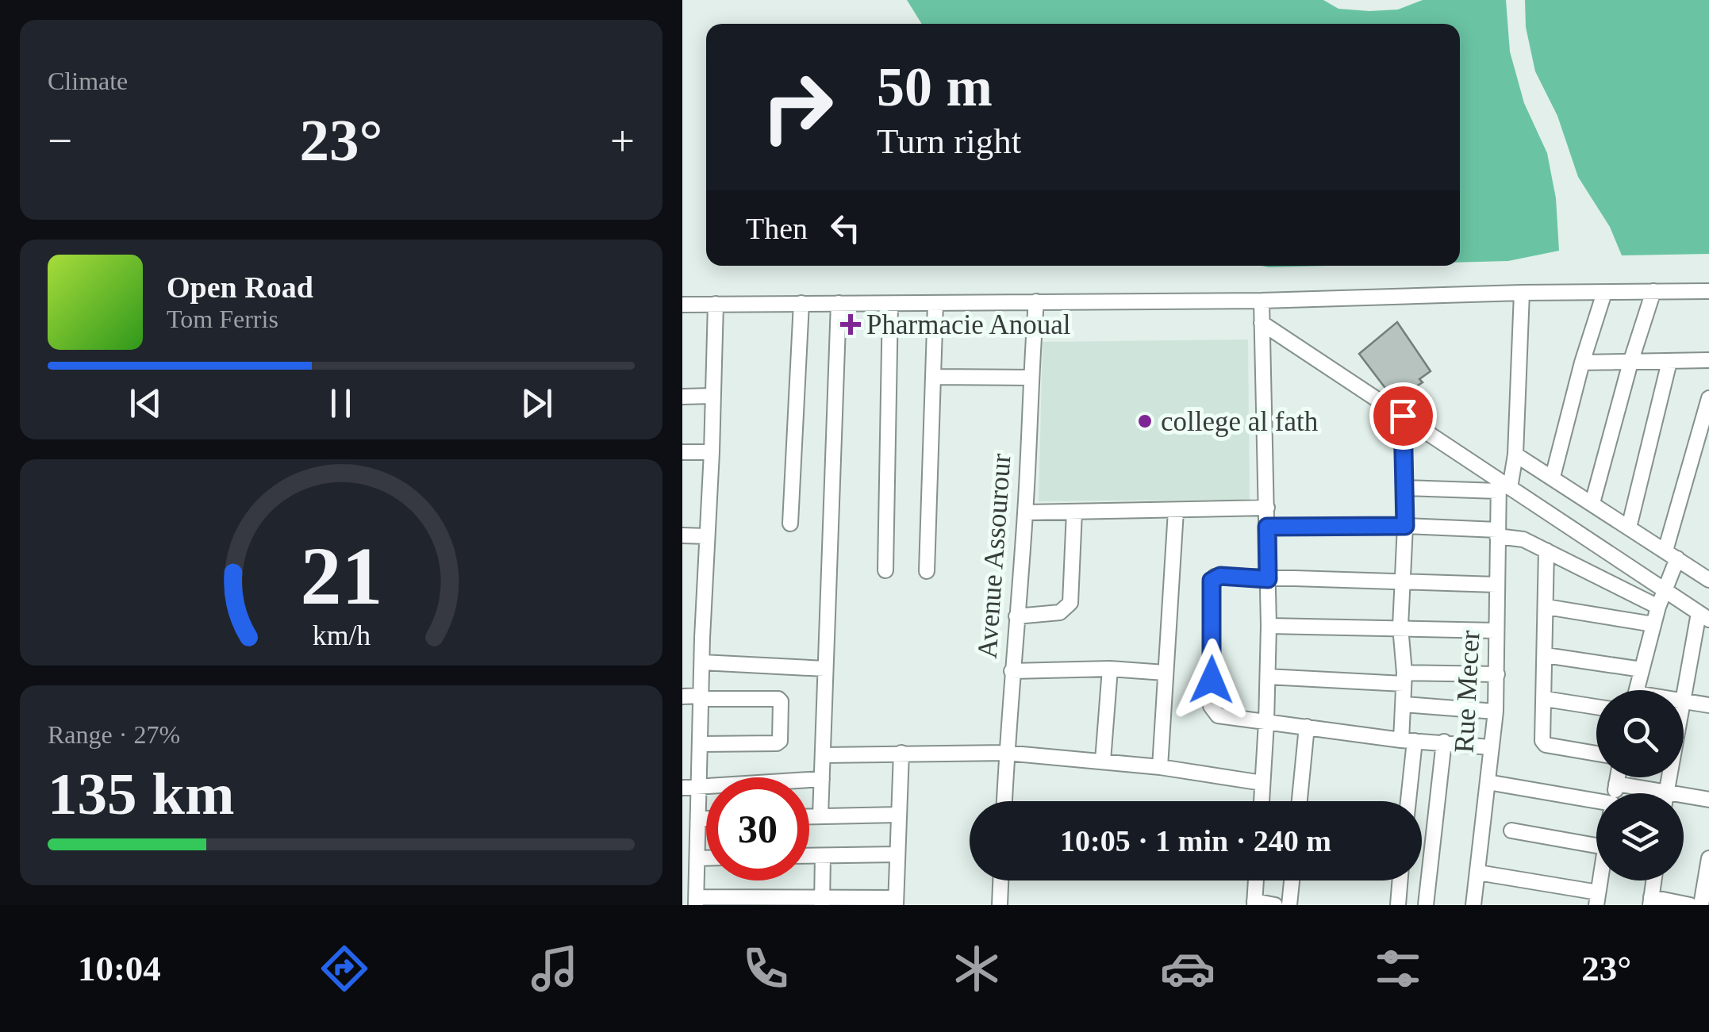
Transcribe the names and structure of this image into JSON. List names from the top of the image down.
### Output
{
  "streets": {
    "street": ["Avenue Assourour", "Rue Mecer"]
  },
  "places": {
    "health": ["Pharmacie Anoual"],
    "other": ["college al fath"]
  },
  "page": {
    "tile": [
      "Climate",
      ["Range · 27%", "135 km"]
    ],
    "turn": ["50 m", "Turn right"],
    "heat": ["−", "23°", "+"],
    "then": "Then",
    "song": ["Open Road", "Tom Ferris"],
    "limit": "30",
    "trip": "10:05 · 1 min · 240 m",
    "tabs": ["10:04", "23°"],
    "gauge": ["21", "km/h"]
  }
}
